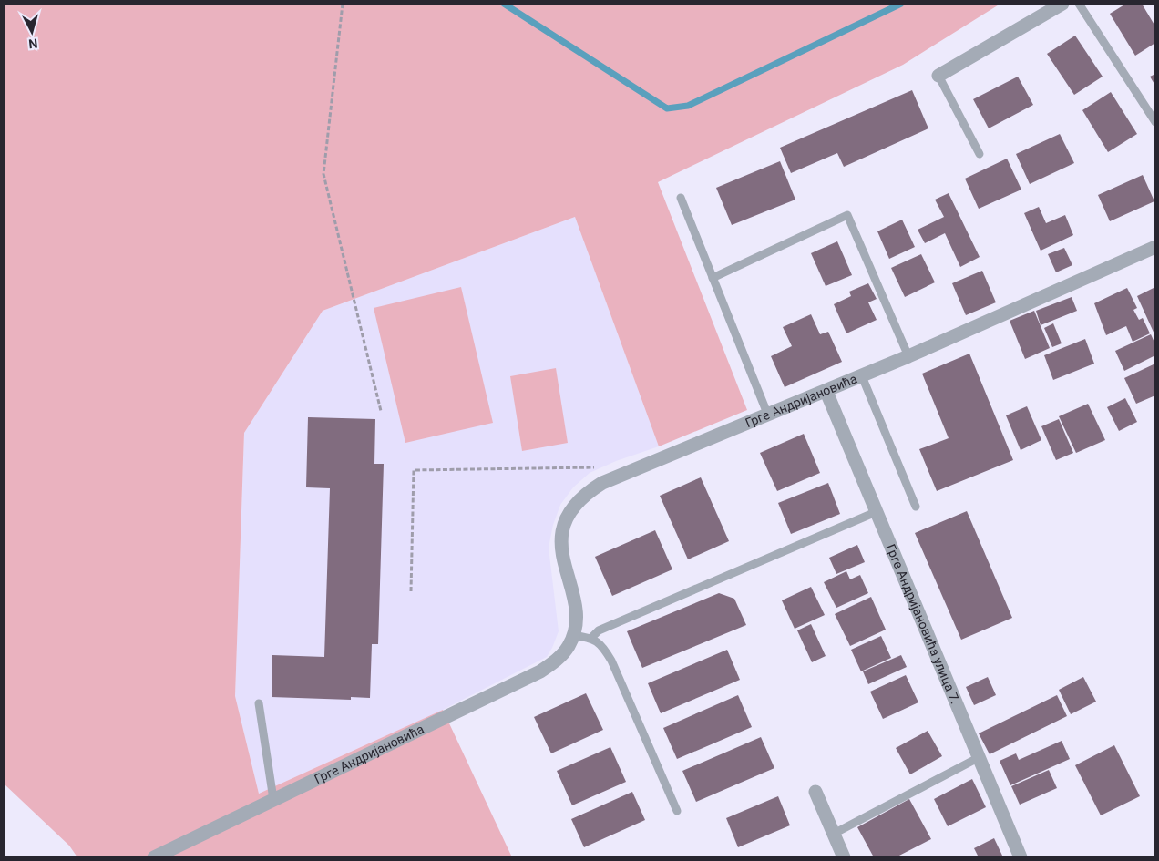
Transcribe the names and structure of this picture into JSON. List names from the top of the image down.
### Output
{
  "streets": {
    "street": ["Грге Андријановића", "Грге Андријановића улица 7."]
  },
  "crossings": [
    ["Грге Андријановића", "Грге Андријановића улица 7."]
  ],
  "north": "bottom"
}
